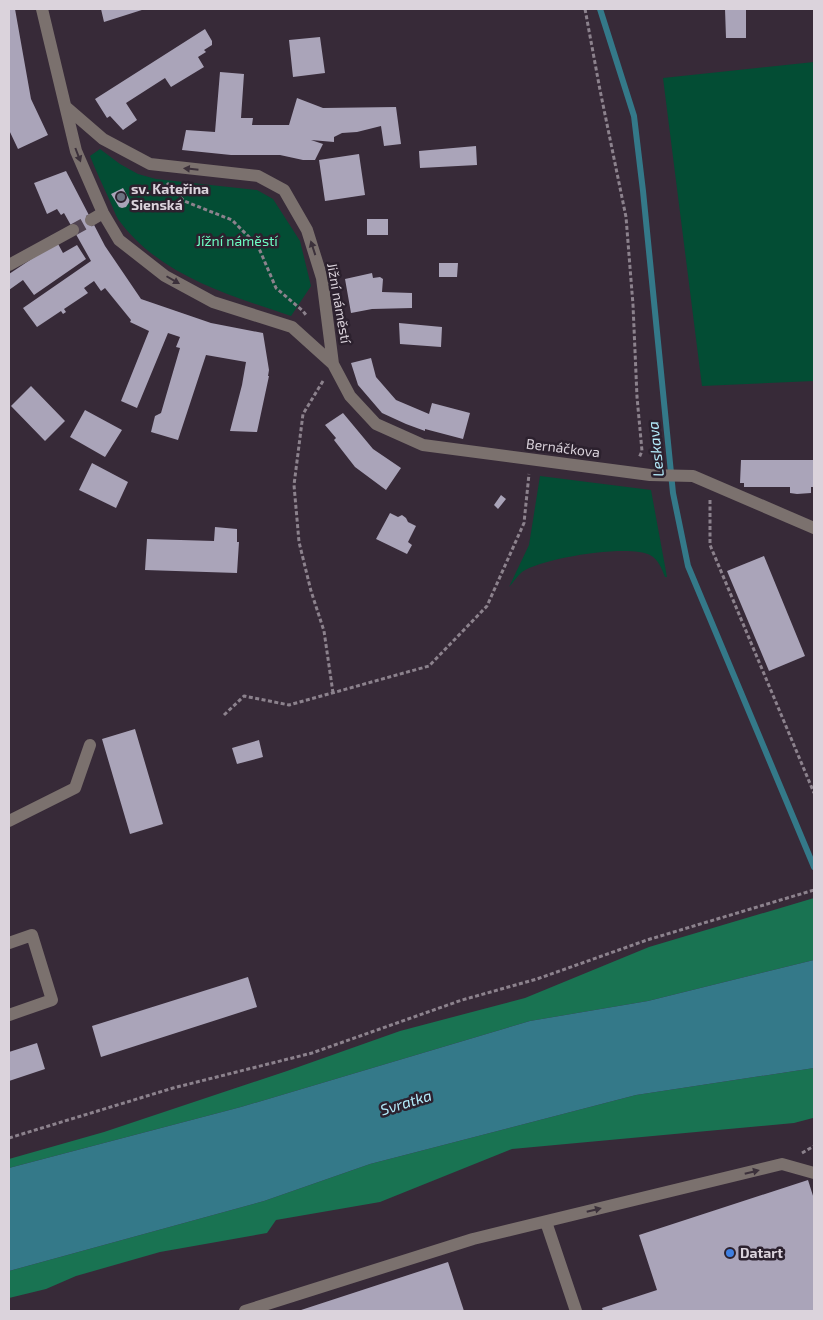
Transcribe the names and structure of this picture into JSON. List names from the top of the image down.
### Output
{
  "streets": {
    "street": ["Jižní náměstí", "Bernáčkova"]
  },
  "crossings": [
    ["Jižní náměstí", "Bernáčkova"]
  ],
  "water": ["Leskava", "Svratka"],
  "parks": ["Jížní náměstí"],
  "places": ["sv. Kateřina Sienská", "Datart"]
}
